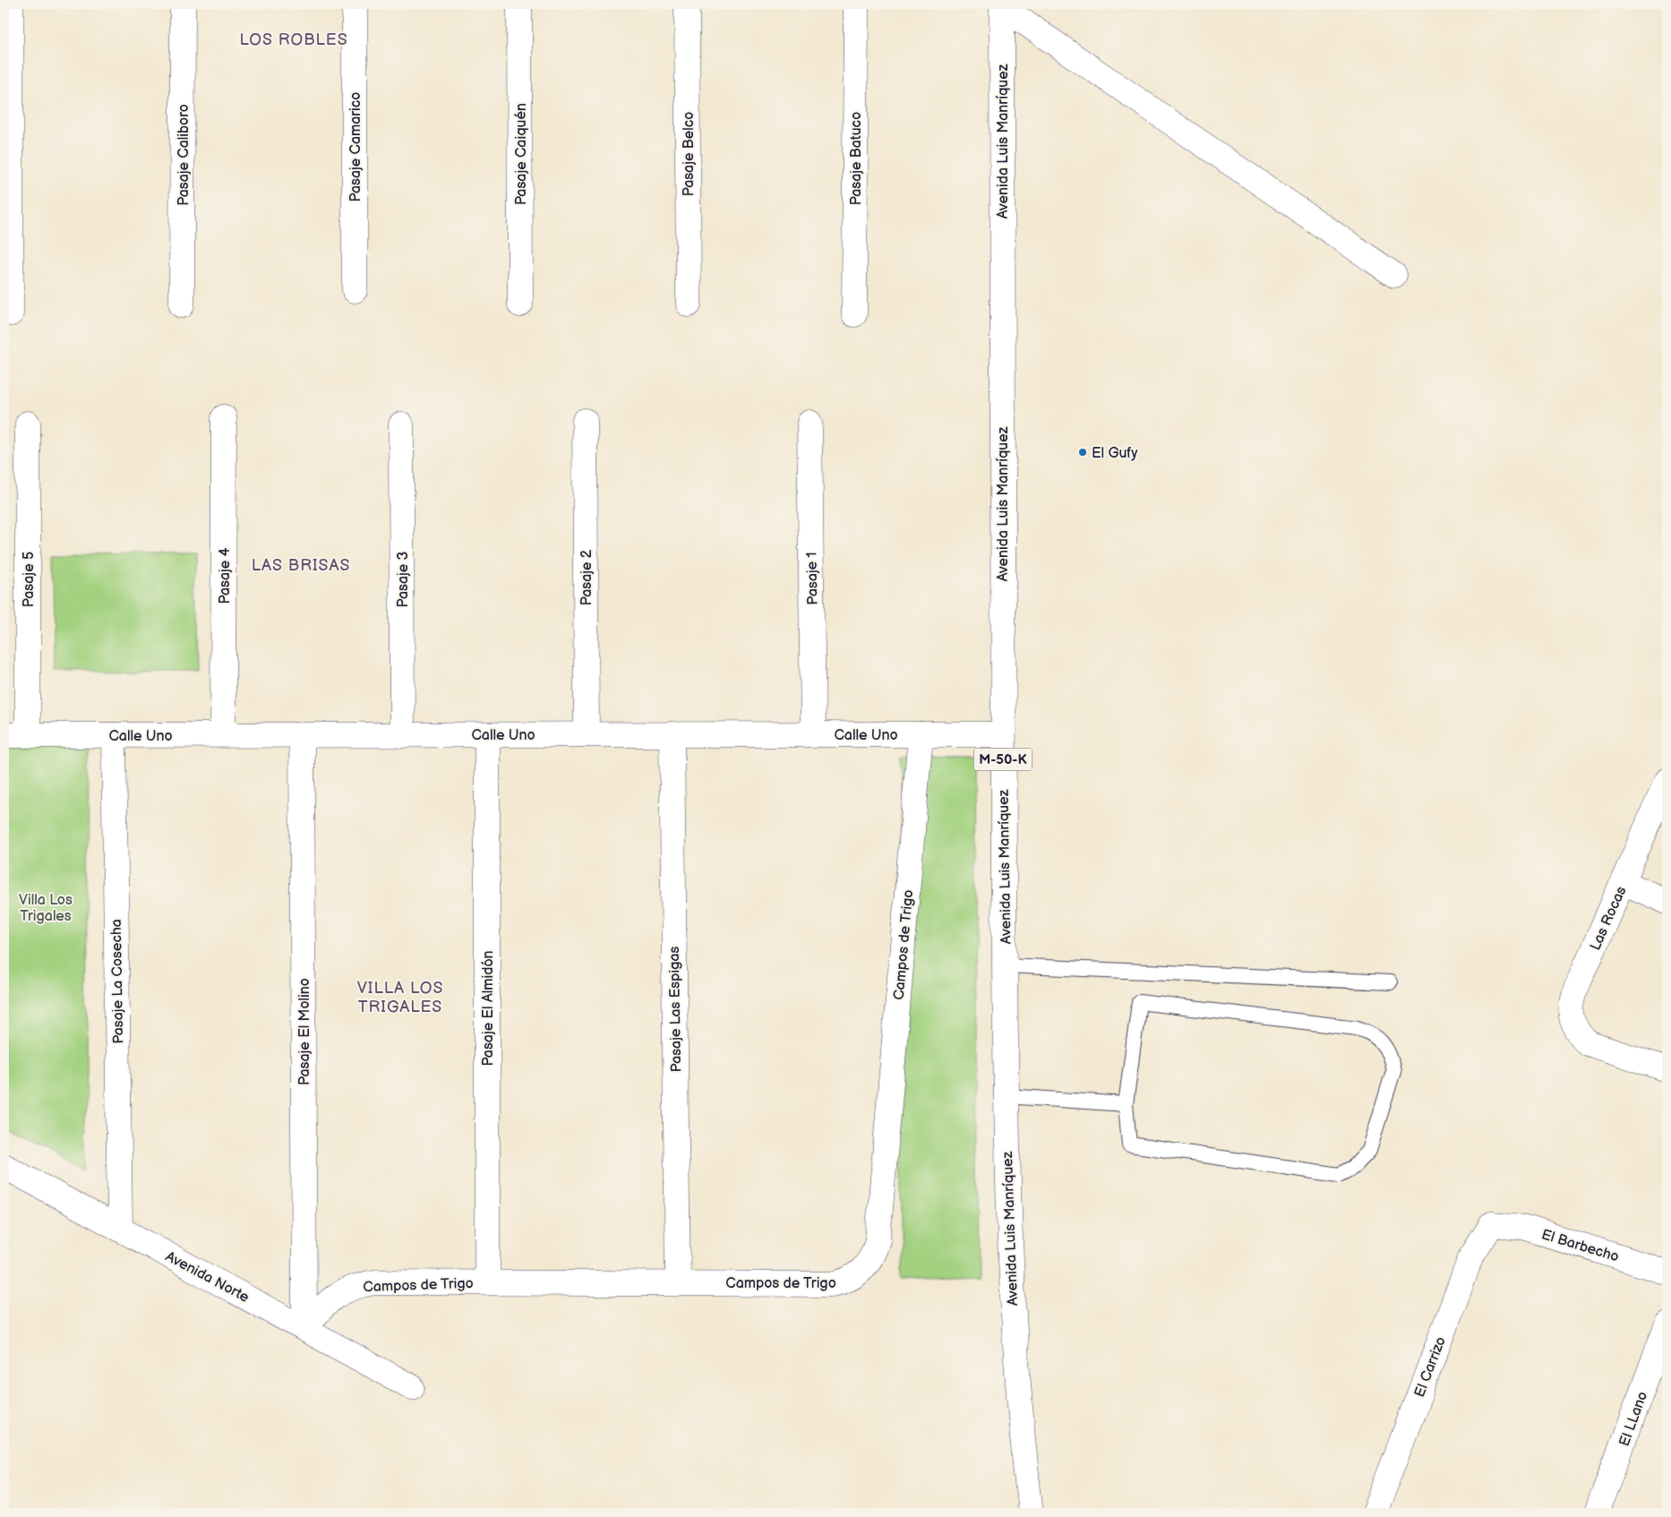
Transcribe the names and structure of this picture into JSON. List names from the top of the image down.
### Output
{
  "streets": {
    "street": [
      "Avenida Luis Manríquez",
      "Pasaje Camarico",
      "Pasaje Caiquén",
      "Pasaje Belco",
      "Pasaje Caliboro",
      "Pasaje Batuco",
      "Pasaje 4",
      "Pasaje 2",
      "Pasaje 1",
      "Pasaje 5",
      "Pasaje 3",
      "Calle Uno",
      "M-50-K",
      "Las Rocas",
      "Campos de Trigo",
      "Pasaje La Cosecha",
      "Pasaje El Almidón",
      "Pasaje Las Espigas",
      "Pasaje El Molino",
      "El Barbecho",
      "Avenida Norte",
      "El Carrizo",
      "El LLano"
    ]
  },
  "crossings": [
    ["Avenida Luis Manríquez", "Calle Uno"],
    ["Pasaje 4", "Calle Uno"],
    ["Pasaje 2", "Calle Uno"],
    ["Pasaje 1", "Calle Uno"],
    ["Pasaje 5", "Calle Uno"],
    ["Pasaje 3", "Calle Uno"],
    ["Calle Uno", "Campos de Trigo"],
    ["Calle Uno", "Pasaje La Cosecha"],
    ["Calle Uno", "Pasaje El Almidón"],
    ["Calle Uno", "Pasaje Las Espigas"],
    ["Calle Uno", "Pasaje El Molino"],
    ["Campos de Trigo", "Pasaje El Almidón"],
    ["Campos de Trigo", "Pasaje Las Espigas"],
    ["Campos de Trigo", "Pasaje El Molino"],
    ["Campos de Trigo", "Avenida Norte"],
    ["Pasaje La Cosecha", "Avenida Norte"],
    ["Pasaje El Molino", "Avenida Norte"],
    ["El Barbecho", "El Carrizo"]
  ],
  "districts": ["LOS ROBLES", "LAS BRISAS", "VILLA LOS TRIGALES"],
  "parks": ["Villa Los Trigales"],
  "places": ["El Gufy"]
}
